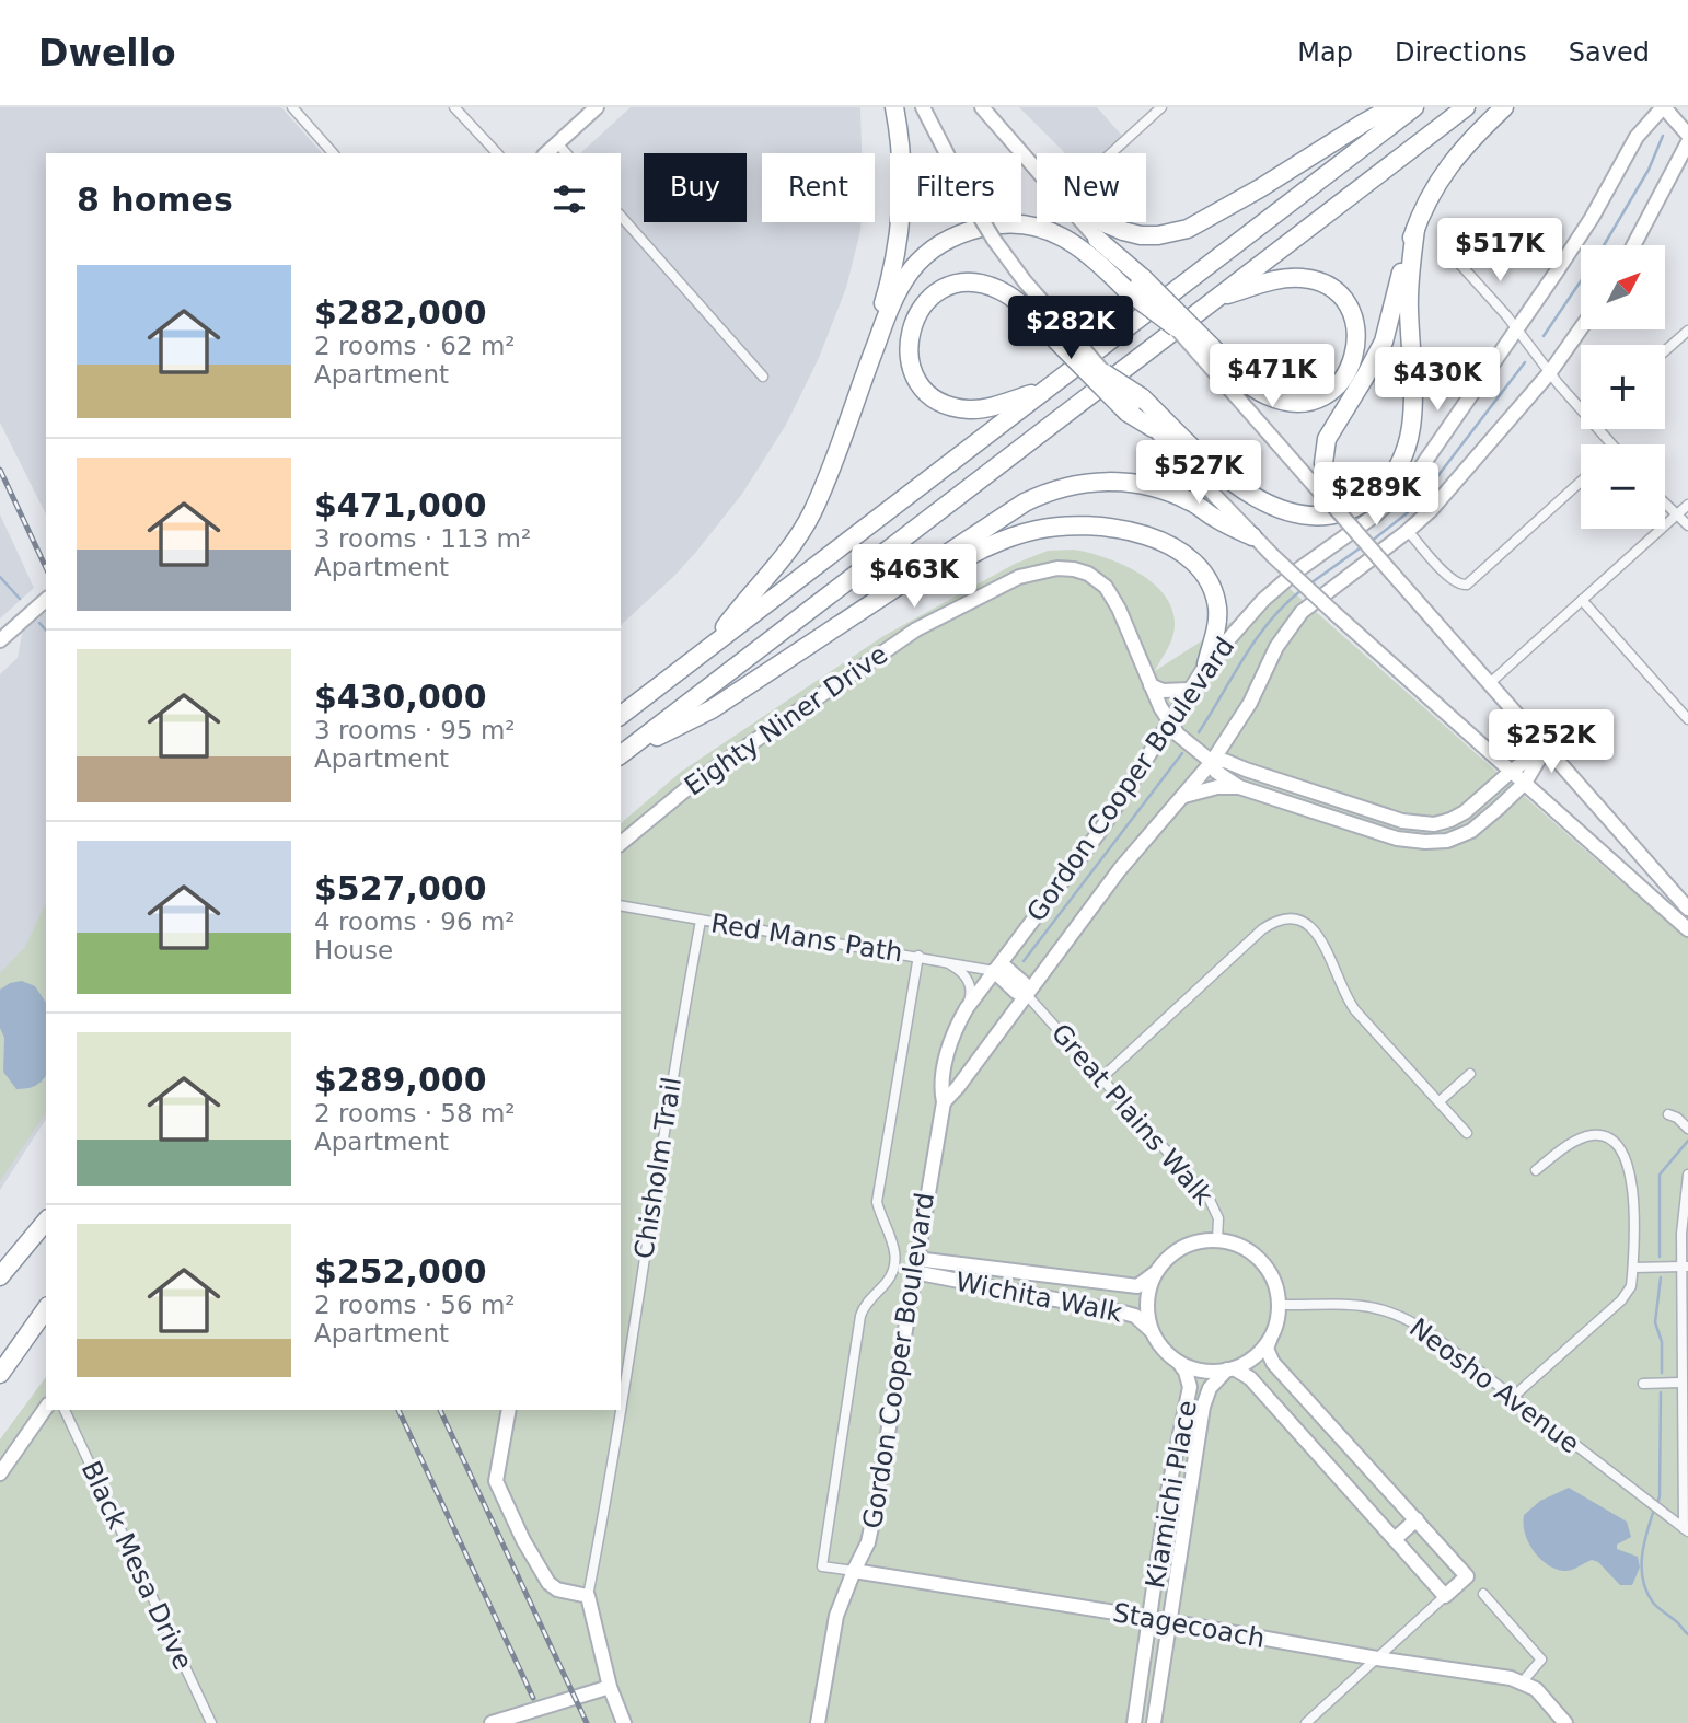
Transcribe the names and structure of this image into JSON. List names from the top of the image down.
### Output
{
  "streets": {
    "street": [
      "Eighty Niner Drive",
      "Gordon Cooper Boulevard",
      "Red Mans Path",
      "Great Plains Walk",
      "Chisholm Trail",
      "Wichita Walk",
      "Neosho Avenue",
      "Kiamichi Place",
      "Black Mesa Drive",
      "Stagecoach"
    ]
  },
  "crossings": [
    ["Eighty Niner Drive", "Gordon Cooper Boulevard"],
    ["Gordon Cooper Boulevard", "Red Mans Path"],
    ["Gordon Cooper Boulevard", "Great Plains Walk"],
    ["Gordon Cooper Boulevard", "Wichita Walk"],
    ["Gordon Cooper Boulevard", "Stagecoach"],
    ["Red Mans Path", "Great Plains Walk"],
    ["Red Mans Path", "Chisholm Trail"],
    ["Great Plains Walk", "Wichita Walk"],
    ["Great Plains Walk", "Neosho Avenue"],
    ["Great Plains Walk", "Kiamichi Place"],
    ["Wichita Walk", "Neosho Avenue"],
    ["Wichita Walk", "Kiamichi Place"],
    ["Neosho Avenue", "Kiamichi Place"],
    ["Kiamichi Place", "Stagecoach"]
  ],
  "north": "top right",
  "page": {
    "header": "Dwello",
    "nav": ["Map", "Directions", "Saved"],
    "chip": [
      "Buy",
      "Rent",
      "Filters",
      "New"
    ],
    "heading": "8 homes",
    "price": [
      "$517K",
      "$282K",
      "$471K",
      "$430K",
      "$527K",
      "$289K",
      "$463K",
      "$252K"
    ],
    "map_buttons": ["+", "−"],
    "list": [
      {
        "name": "$282,000",
        "note": "2 rooms · 62 m² · Apartment"
      },
      {
        "name": "$471,000",
        "note": "3 rooms · 113 m² · Apartment"
      },
      {
        "name": "$430,000",
        "note": "3 rooms · 95 m² · Apartment"
      },
      {
        "name": "$527,000",
        "note": "4 rooms · 96 m² · House"
      },
      {
        "name": "$289,000",
        "note": "2 rooms · 58 m² · Apartment"
      },
      {
        "name": "$252,000",
        "note": "2 rooms · 56 m² · Apartment"
      }
    ]
  }
}
